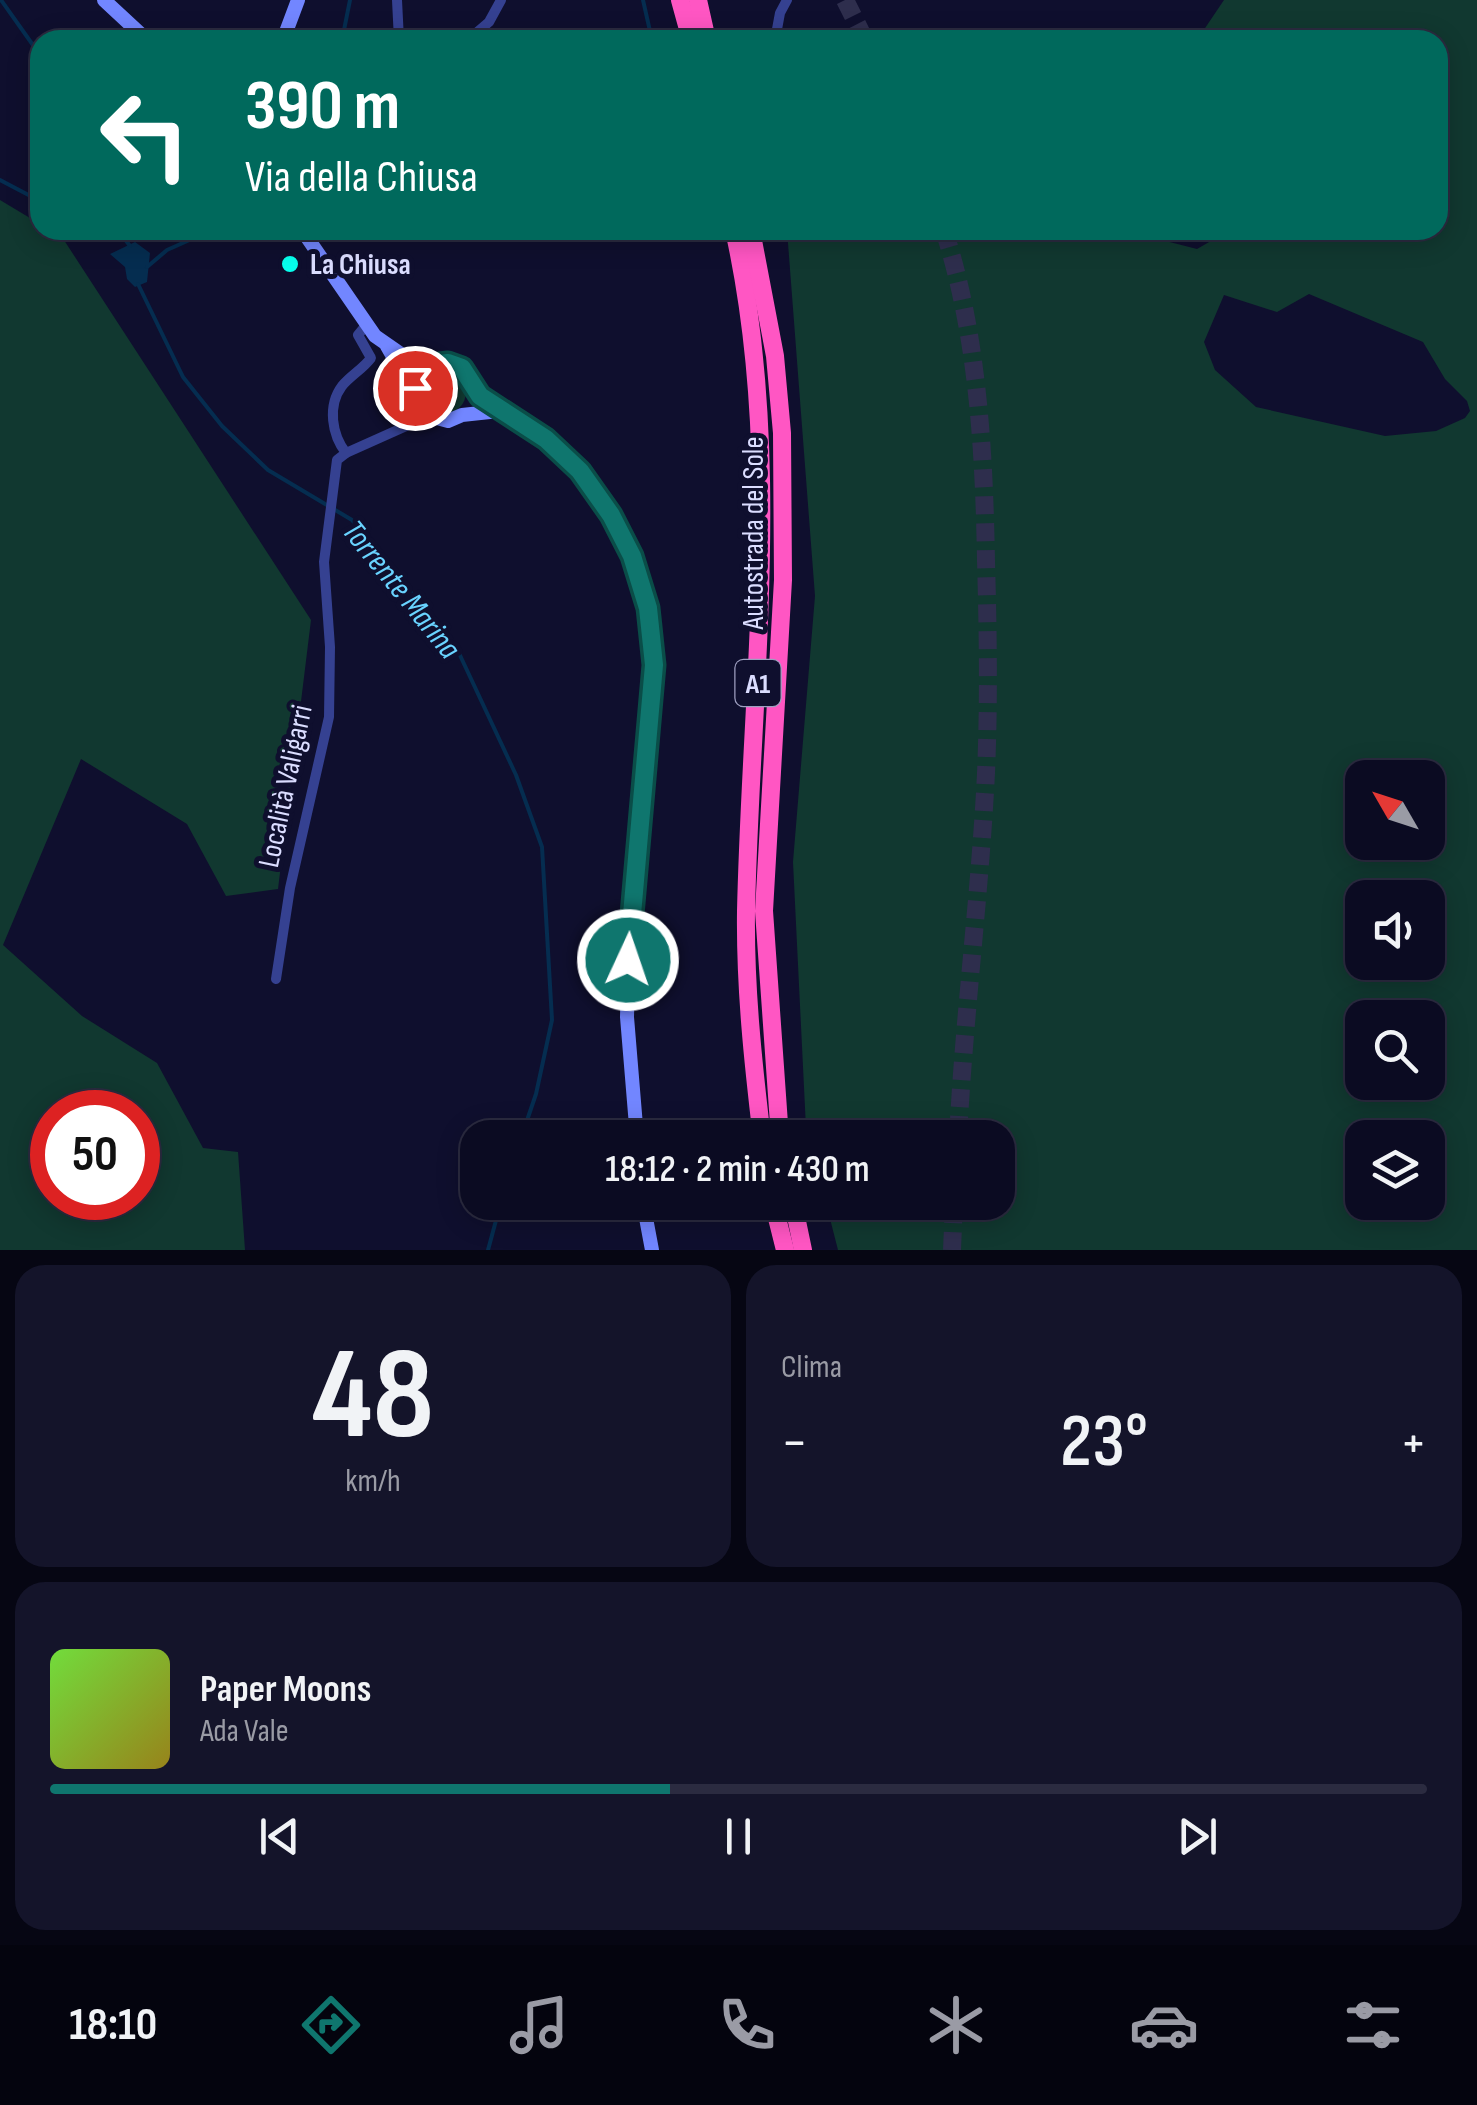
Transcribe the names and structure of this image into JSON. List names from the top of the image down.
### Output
{
  "streets": {
    "highway": ["Autostrada del Sole", "A1"],
    "street": ["Località Valigarri"]
  },
  "water": ["Torrente Marina"],
  "places": ["La Chiusa"],
  "north": "top left",
  "page": {
    "turn": ["390 m", "Via della Chiusa"],
    "limit": "50",
    "trip": "18:12 · 2 min · 430 m",
    "tile": [
      ["48", "km/h"],
      "Clima"
    ],
    "heat": ["−", "23°", "+"],
    "song": ["Paper Moons", "Ada Vale"],
    "tabs": "18:10"
  }
}
